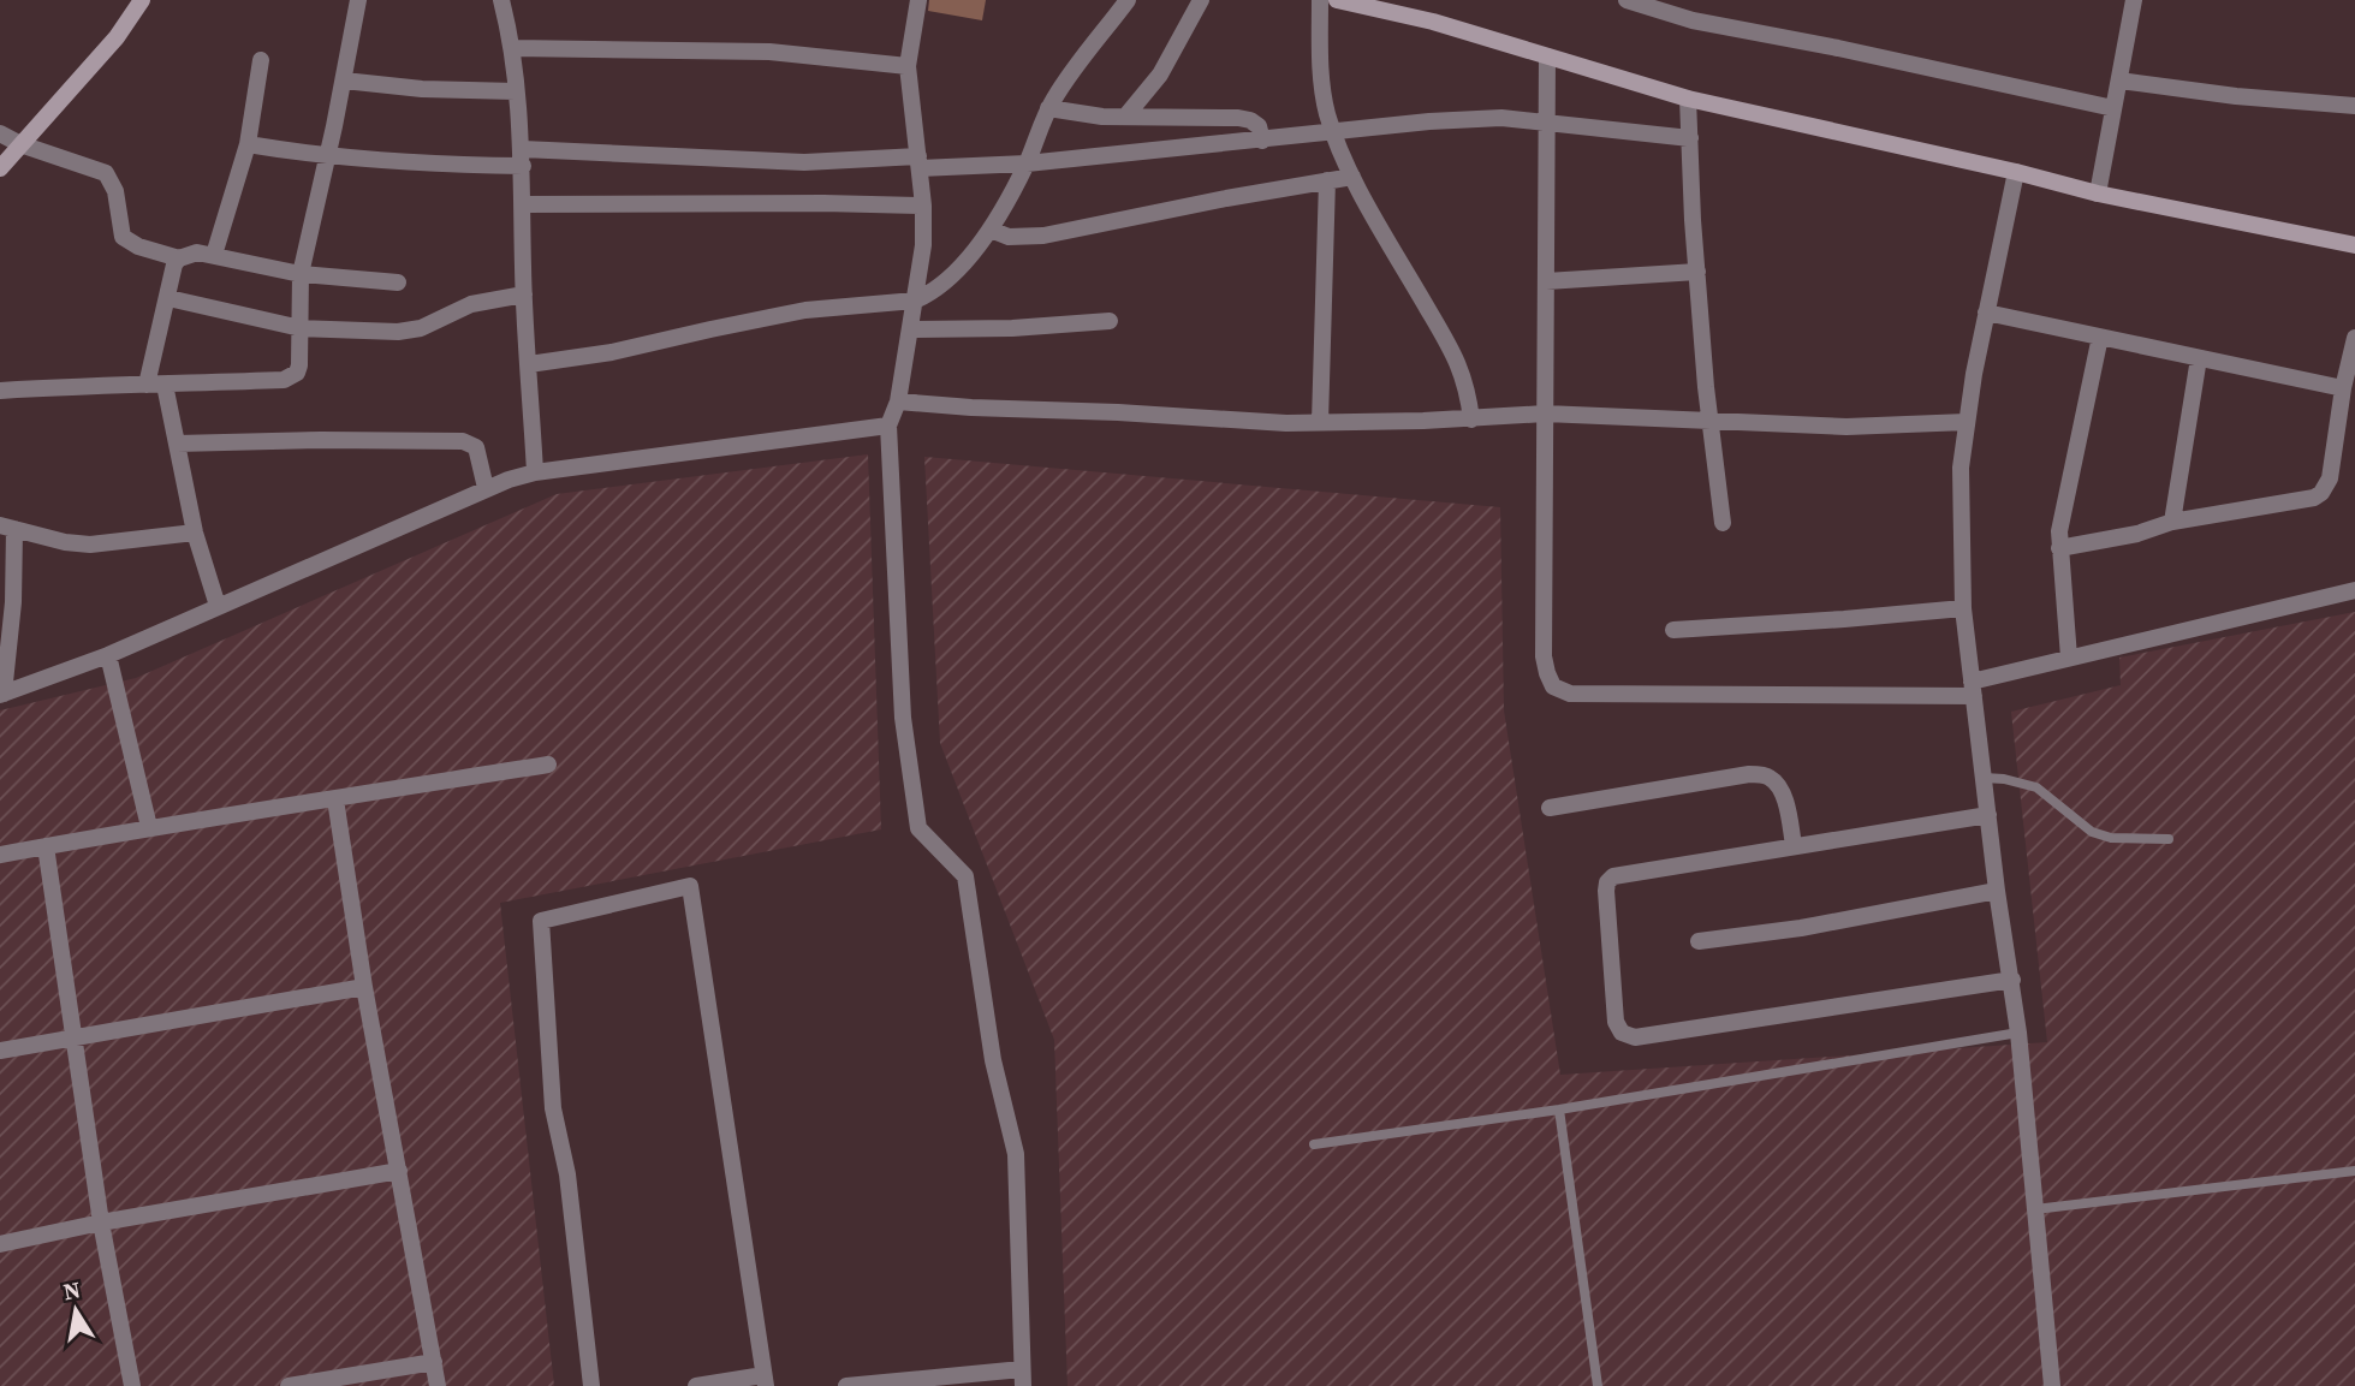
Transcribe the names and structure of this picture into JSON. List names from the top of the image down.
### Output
{
  "north": "top"
}
